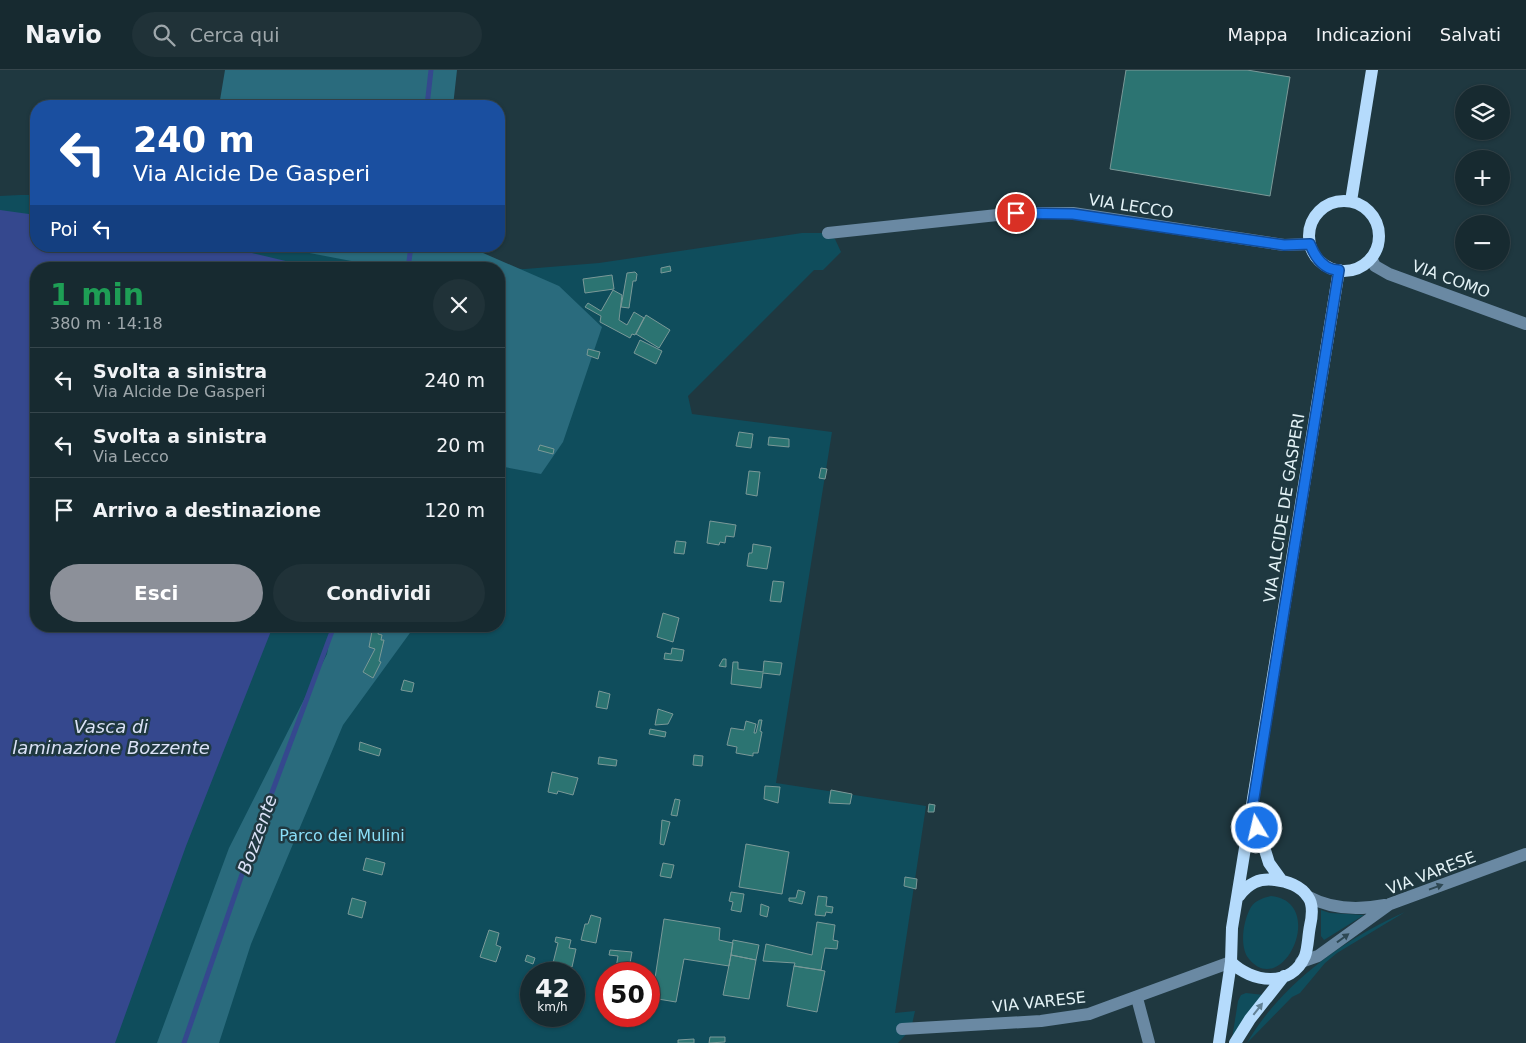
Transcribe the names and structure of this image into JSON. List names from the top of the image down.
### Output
{
  "streets": {
    "main road": ["VIA ALCIDE DE GASPERI"],
    "street": ["VIA LECCO", "VIA COMO", "VIA VARESE"]
  },
  "crossings": [
    ["VIA LECCO", "VIA COMO"],
    ["VIA LECCO", "VIA ALCIDE DE GASPERI"],
    ["VIA COMO", "VIA ALCIDE DE GASPERI"],
    ["VIA ALCIDE DE GASPERI", "VIA VARESE"]
  ],
  "one_way": ["VIA VARESE"],
  "water": ["Vasca di laminazione Bozzente", "Bozzente"],
  "parks": ["Parco dei Mulini"],
  "page": {
    "header": "Navio",
    "search": "Cerca qui",
    "nav": ["Mappa", "Indicazioni", "Salvati"],
    "map_buttons": ["+", "−"],
    "turn": ["240 m", "Via Alcide De Gasperi"],
    "then": "Poi",
    "heading": ["1 min", "380 m · 14:18"],
    "list": [
      {
        "name": "Svolta a sinistra",
        "note": "Via Alcide De Gasperi",
        "value": "240 m"
      },
      {
        "name": "Svolta a sinistra",
        "note": "Via Lecco",
        "value": "20 m"
      },
      {
        "name": "Arrivo a destinazione",
        "value": "120 m"
      }
    ],
    "buttons": ["Esci", "Condividi"],
    "speed": "42 km/h",
    "limit": "50"
  }
}
